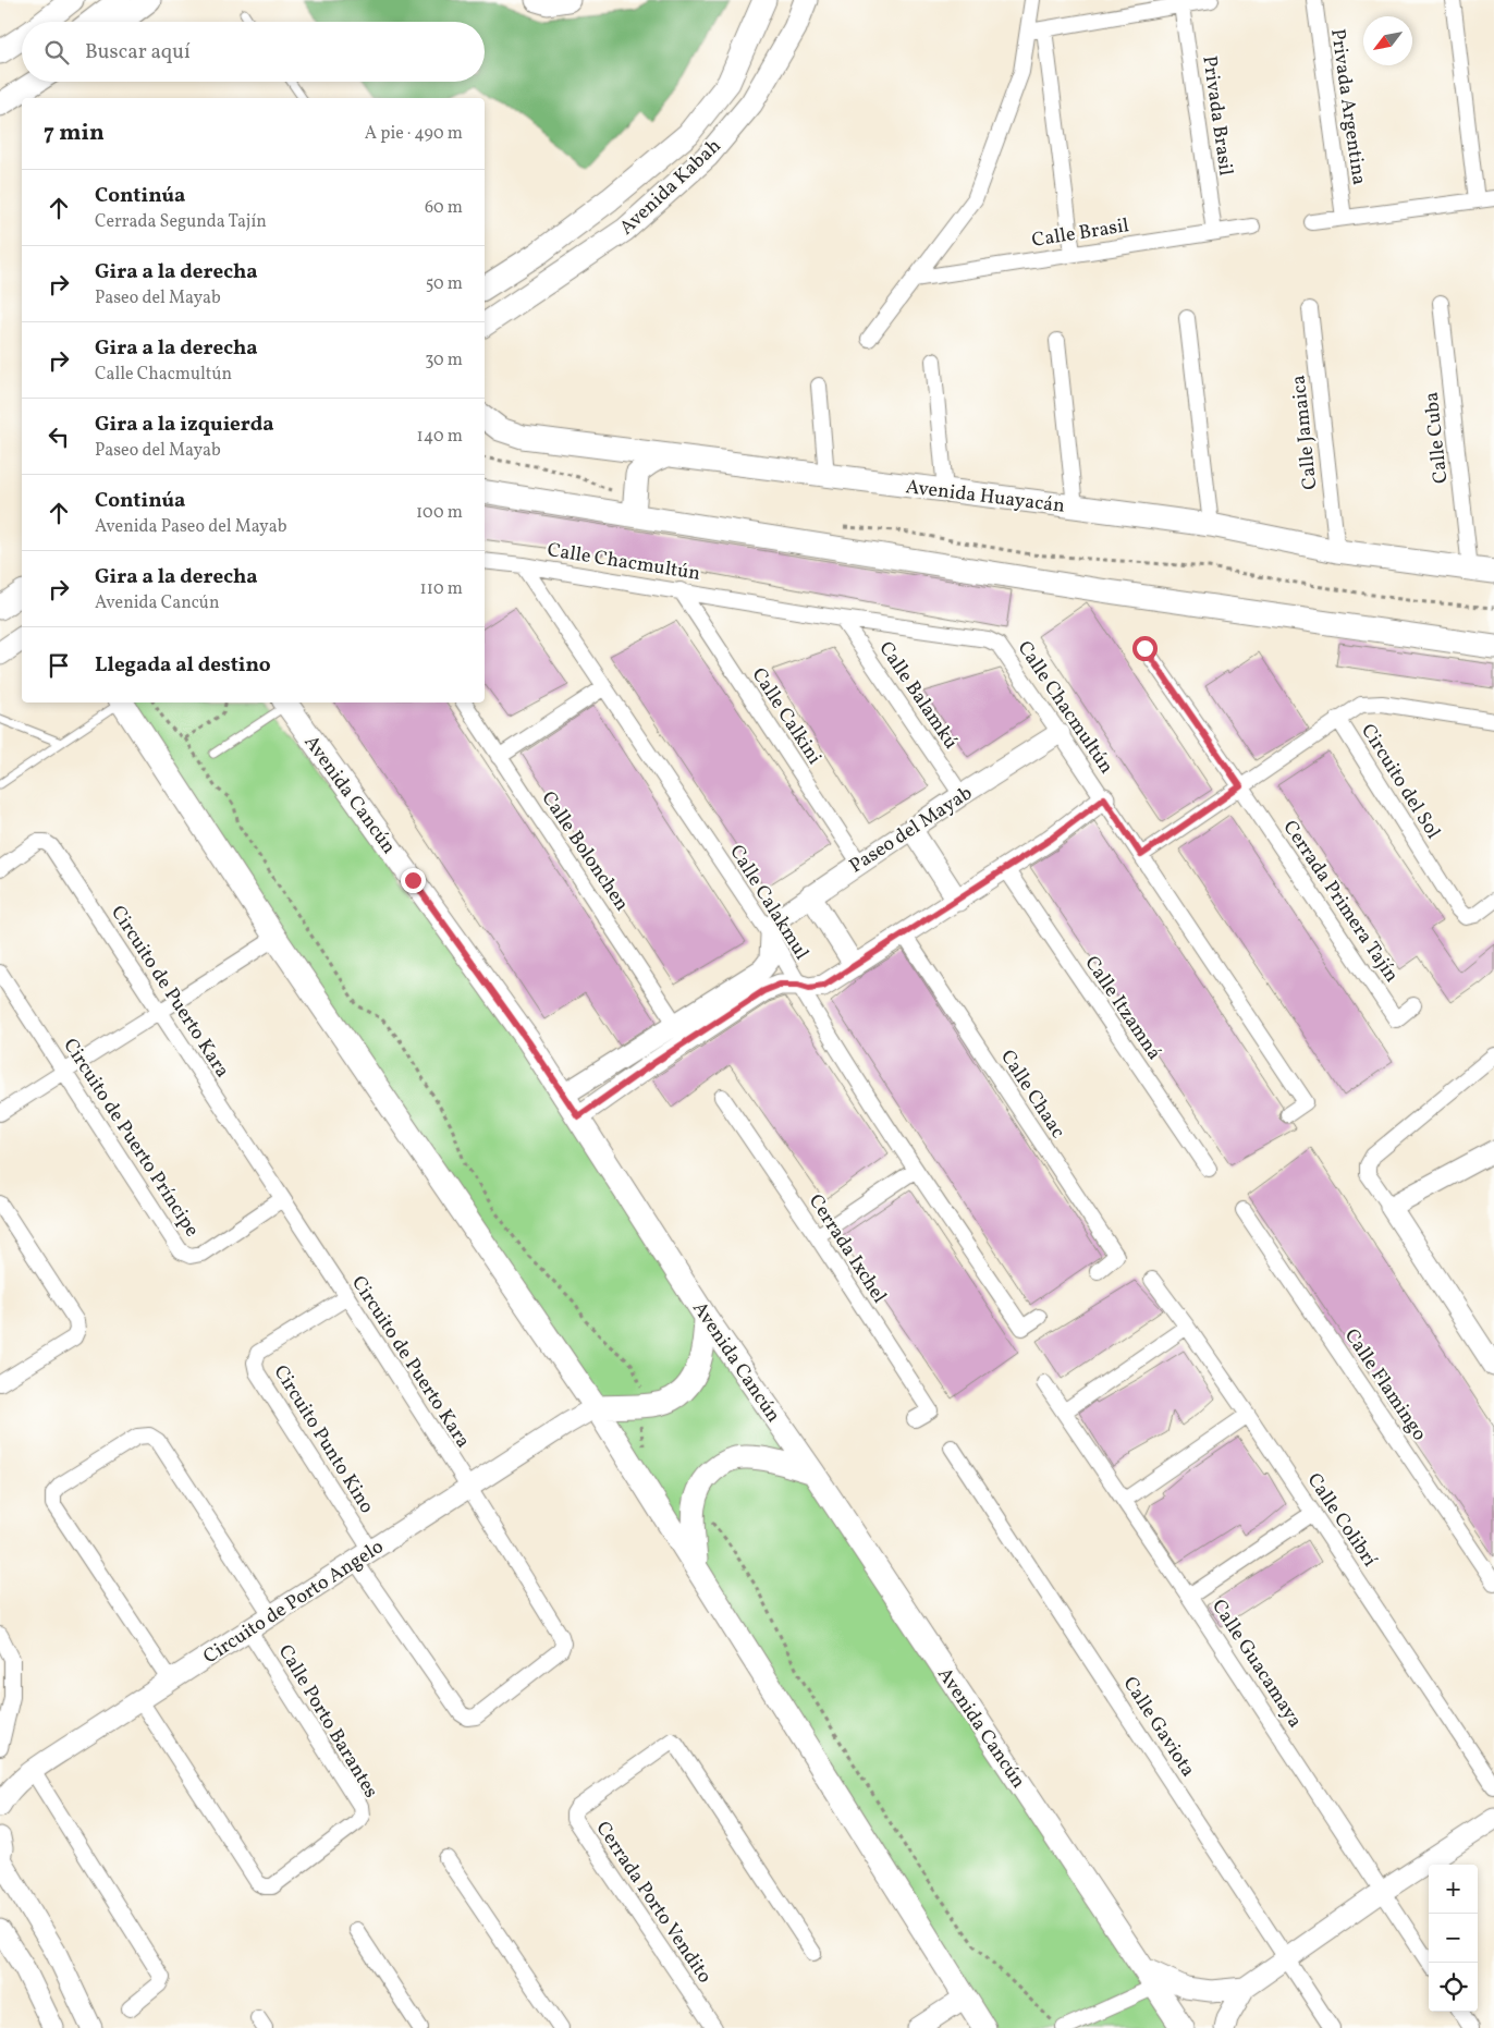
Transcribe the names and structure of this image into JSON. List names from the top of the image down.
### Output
{
  "streets": {
    "main road": ["Avenida Kabah", "Avenida Huayacán", "Avenida Cancún"],
    "street": [
      "Privada Argentina",
      "Privada Brasil",
      "Calle Brasil",
      "Calle Jamaica",
      "Calle Cuba",
      "Calle Chacmultún",
      "Calle Balamkú",
      "Calle Calkini",
      "Circuito del Sol",
      "Paseo del Mayab",
      "Calle Bolonchen",
      "Cerrada Primera Tajín",
      "Calle Calakmul",
      "Circuito de Puerto Kara",
      "Calle Itzamná",
      "Calle Chaac",
      "Circuito de Puerto Príncipe",
      "Cerrada Ixchel",
      "Calle Flamingo",
      "Circuito Punto Kino",
      "Calle Colibrí",
      "Circuito de Porto Angelo",
      "Calle Guacamaya",
      "Calle Porto Barantes",
      "Calle Gaviota",
      "Cerrada Porto Vendito"
    ]
  },
  "crossings": [
    ["Privada Brasil", "Calle Brasil"],
    ["Calle Jamaica", "Avenida Huayacán"],
    ["Calle Cuba", "Avenida Huayacán"],
    ["Calle Chacmultún", "Calle Balamkú"],
    ["Calle Chacmultún", "Calle Calkini"],
    ["Calle Chacmultún", "Paseo del Mayab"],
    ["Calle Chacmultún", "Calle Calakmul"],
    ["Calle Balamkú", "Paseo del Mayab"],
    ["Calle Calkini", "Paseo del Mayab"],
    ["Paseo del Mayab", "Calle Calakmul"],
    ["Circuito de Puerto Kara", "Circuito de Puerto Príncipe"],
    ["Circuito de Puerto Kara", "Circuito Punto Kino"],
    ["Circuito de Puerto Kara", "Circuito de Porto Angelo"],
    ["Circuito Punto Kino", "Circuito de Porto Angelo"],
    ["Circuito de Porto Angelo", "Calle Porto Barantes"]
  ],
  "north": "bottom left",
  "page": {
    "search": "Buscar aquí",
    "heading": ["7 min", "A pie · 490 m"],
    "list": [
      ["Continúa", "Cerrada Segunda Tajín", "60 m"],
      ["Gira a la derecha", "Paseo del Mayab", "50 m"],
      ["Gira a la derecha", "Calle Chacmultún", "30 m"],
      ["Gira a la izquierda", "Paseo del Mayab", "140 m"],
      ["Continúa", "Avenida Paseo del Mayab", "100 m"],
      ["Gira a la derecha", "Avenida Cancún", "110 m"],
      "Llegada al destino"
    ],
    "map_buttons": ["+", "−"]
  }
}
